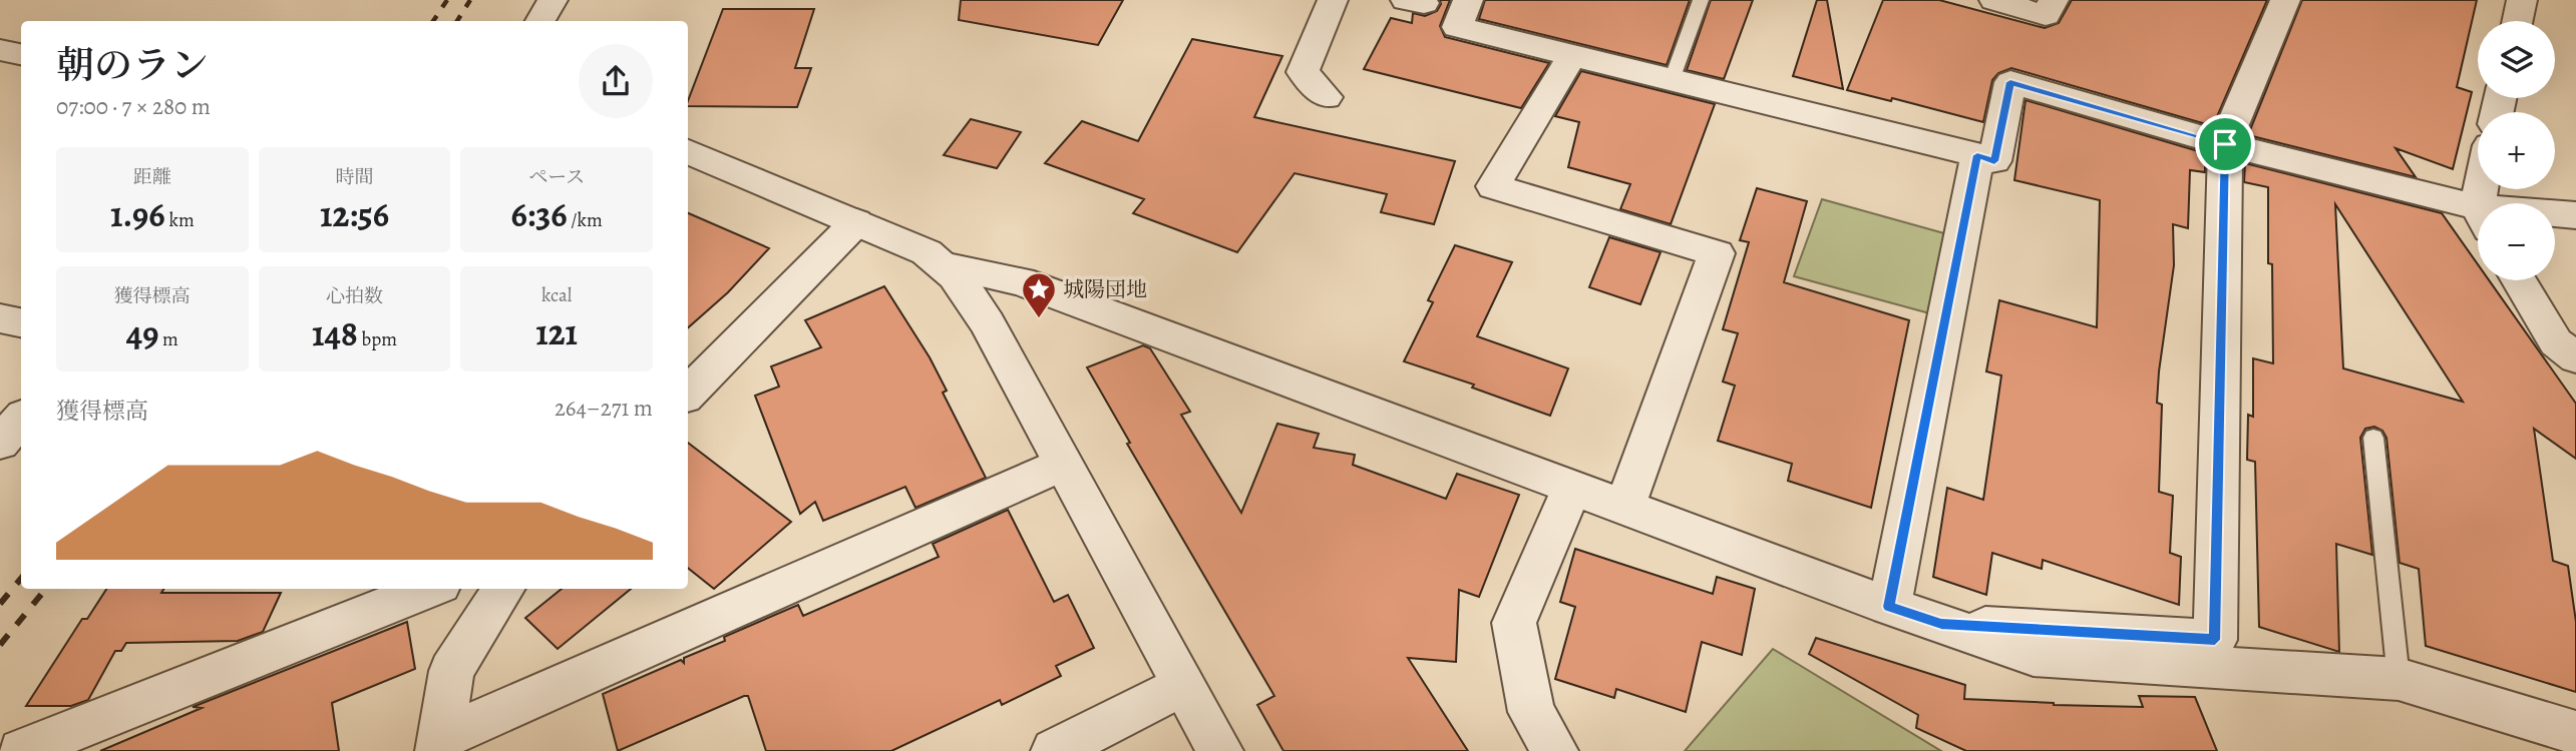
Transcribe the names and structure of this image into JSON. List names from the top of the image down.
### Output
{
  "places": {
    "place": ["城陽団地"]
  },
  "page": {
    "map_buttons": ["+", "−"],
    "heading": ["朝のラン", "07:00 · 7 × 280 m"],
    "stats": [
      ["距離", "1.96 km"],
      ["時間", "12:56"],
      ["ペース", "6:36 /km"],
      ["獲得標高", "49 m"],
      ["心拍数", "148 bpm"],
      ["kcal", "121"]
    ],
    "chart": ["獲得標高", "264–271 m"]
  }
}
